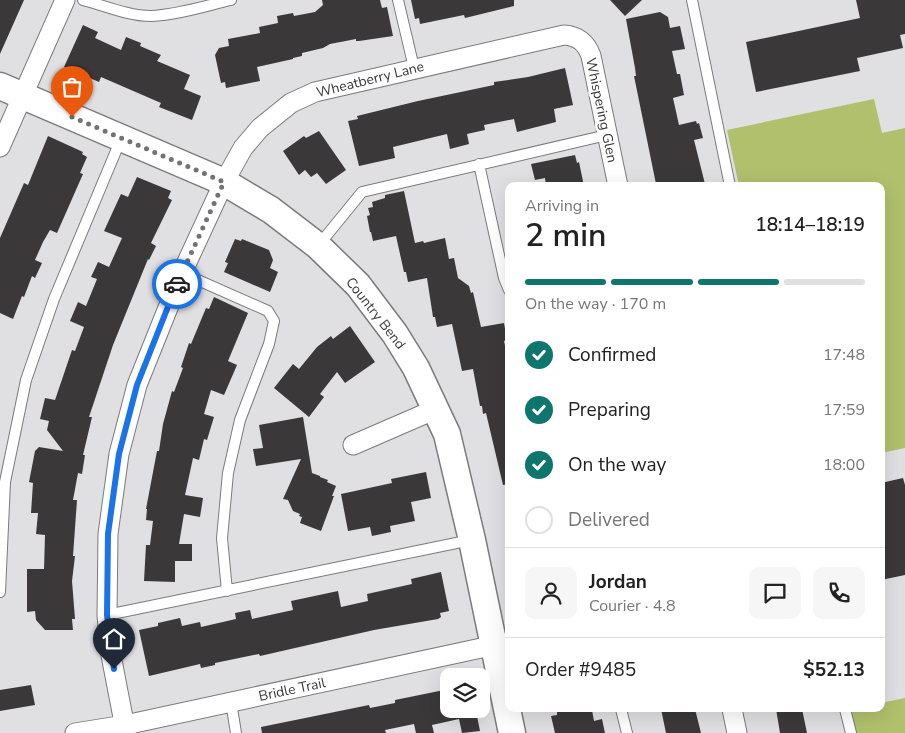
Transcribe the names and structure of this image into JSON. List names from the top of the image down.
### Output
{
  "streets": {
    "street": [
      "Wheatberry Lane",
      "Whispering Glen",
      "Country Bend",
      "Bridle Trail"
    ]
  },
  "crossings": [
    ["Wheatberry Lane", "Whispering Glen"],
    ["Wheatberry Lane", "Country Bend"],
    ["Wheatberry Lane", "Bridle Trail"],
    ["Country Bend", "Bridle Trail"]
  ],
  "page": {
    "heading": ["2 min", "Arriving in", "18:14–18:19"],
    "panel": [
      "Jordan",
      "Courier · 4.8",
      "Order #9485",
      "$52.13"
    ],
    "bar": "On the way · 170 m",
    "list": [
      ["Confirmed", "17:48"],
      ["Preparing", "17:59"],
      ["On the way", "18:00"],
      "Delivered"
    ]
  }
}
